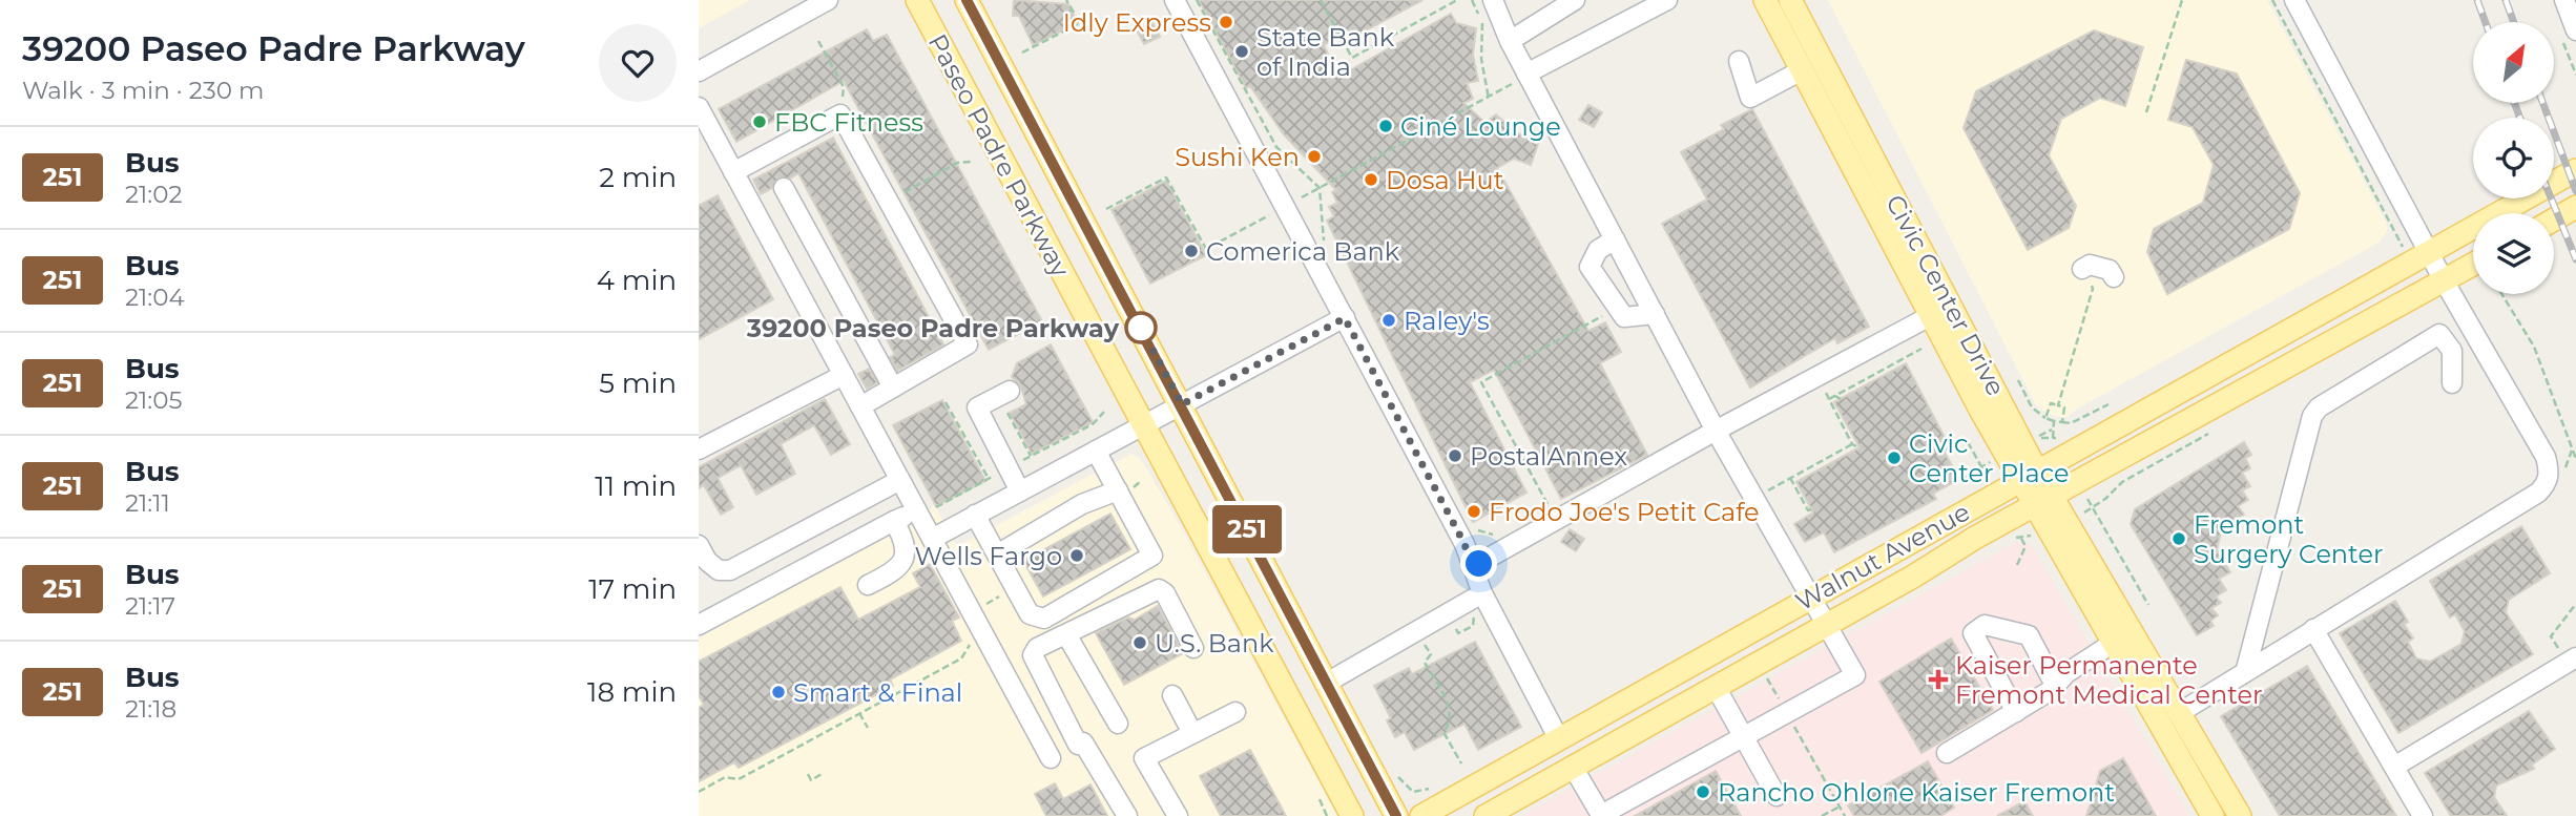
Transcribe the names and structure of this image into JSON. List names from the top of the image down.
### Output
{
  "streets": {
    "main road": ["Paseo Padre Parkway", "Civic Center Drive", "Walnut Avenue"]
  },
  "crossings": [
    ["Civic Center Drive", "Walnut Avenue"]
  ],
  "places": {
    "other": [
      "Idly Express",
      "State Bank of India",
      "FBC Fitness",
      "Ciné Lounge",
      "Sushi Ken",
      "Dosa Hut",
      "Comerica Bank",
      "Raley's",
      "39200 Paseo Padre Parkway",
      "PostalAnnex",
      "Civic Center Place",
      "Frodo Joe's Petit Cafe",
      "Fremont Surgery Center",
      "Wells Fargo",
      "U.S. Bank",
      "Smart & Final",
      "Rancho Ohlone Kaiser Fremont"
    ],
    "health": ["Kaiser Permanente Fremont Medical Center"]
  },
  "lines": ["bus line 251"],
  "north": "top right",
  "page": {
    "heading": ["39200 Paseo Padre Parkway", "Walk · 3 min · 230 m"],
    "on_map": "251",
    "list": [
      {
        "mark": "251",
        "name": "Bus",
        "note": "21:02",
        "value": "2 min"
      },
      {
        "mark": "251",
        "name": "Bus",
        "note": "21:04",
        "value": "4 min"
      },
      {
        "mark": "251",
        "name": "Bus",
        "note": "21:05",
        "value": "5 min"
      },
      {
        "mark": "251",
        "name": "Bus",
        "note": "21:11",
        "value": "11 min"
      },
      {
        "mark": "251",
        "name": "Bus",
        "note": "21:17",
        "value": "17 min"
      },
      {
        "mark": "251",
        "name": "Bus",
        "note": "21:18",
        "value": "18 min"
      }
    ]
  }
}
